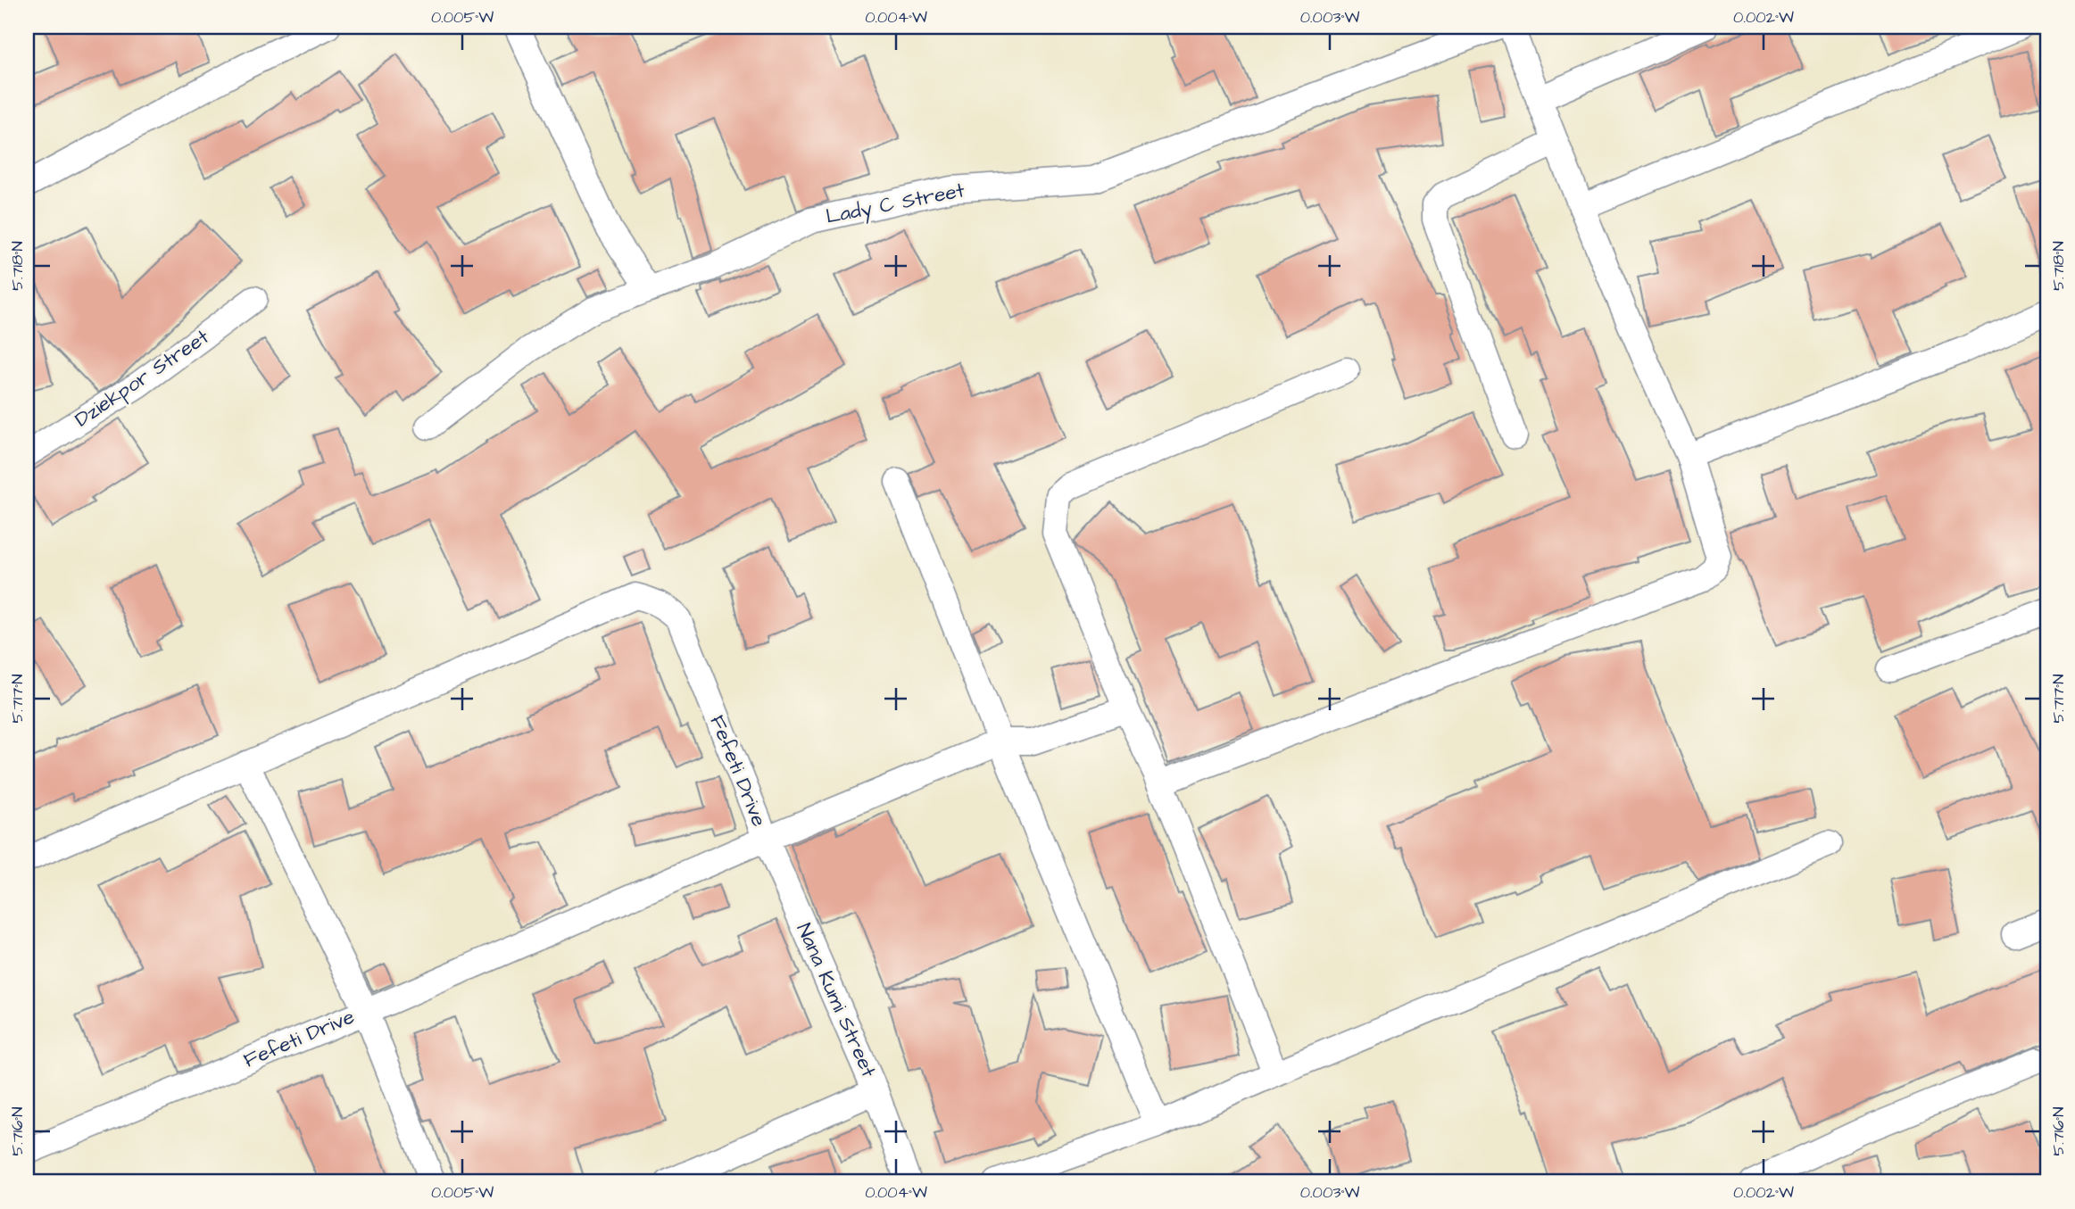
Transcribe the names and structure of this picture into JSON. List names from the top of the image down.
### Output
{
  "streets": {
    "street": [
      "Lady C Street",
      "Dziekpor Street",
      "Fefeti Drive",
      "Nana Kumi Street"
    ]
  },
  "crossings": [
    ["Fefeti Drive", "Nana Kumi Street"]
  ],
  "coordinates": [
    "0.005°W",
    "0.004°W",
    "0.003°W",
    "0.002°W",
    "5.718°N",
    "5.717°N",
    "5.716°N"
  ]
}
